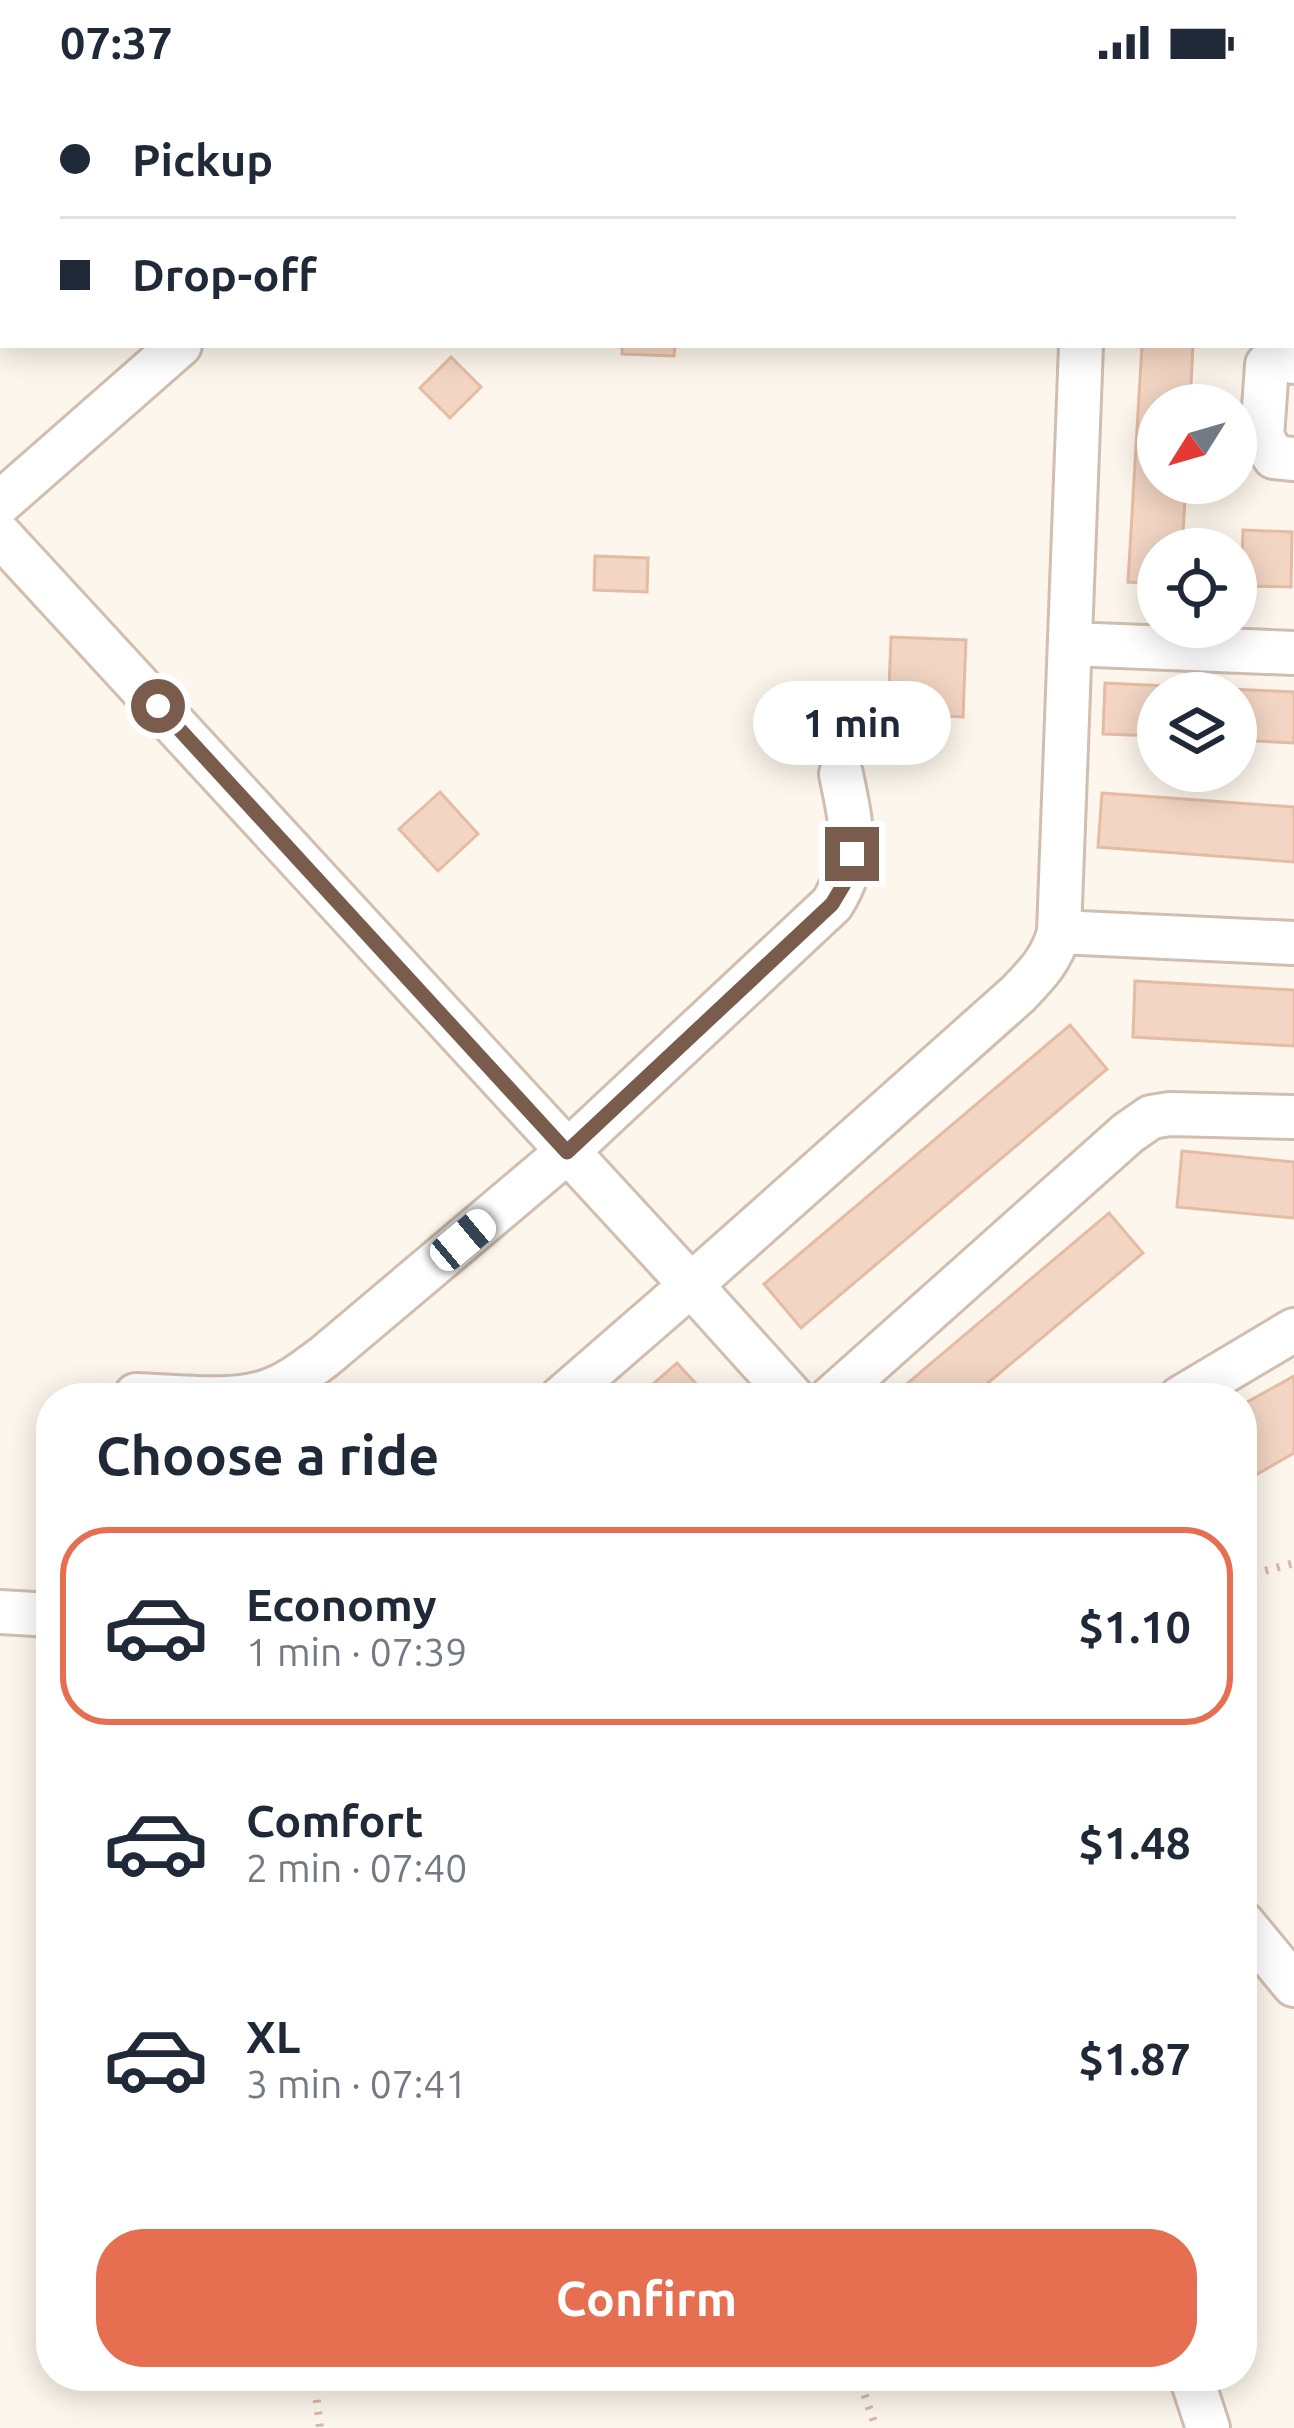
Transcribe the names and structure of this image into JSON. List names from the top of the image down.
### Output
{
  "north": "bottom left",
  "page": {
    "status": "07:37",
    "banner": ["Pickup", "Drop-off"],
    "bubble": "1 min",
    "heading": "Choose a ride",
    "list": [
      {
        "name": "Economy",
        "note": "1 min · 07:39",
        "value": "$1.10"
      },
      {
        "name": "Comfort",
        "note": "2 min · 07:40",
        "value": "$1.48"
      },
      {
        "name": "XL",
        "note": "3 min · 07:41",
        "value": "$1.87"
      }
    ],
    "buttons": "Confirm"
  }
}
